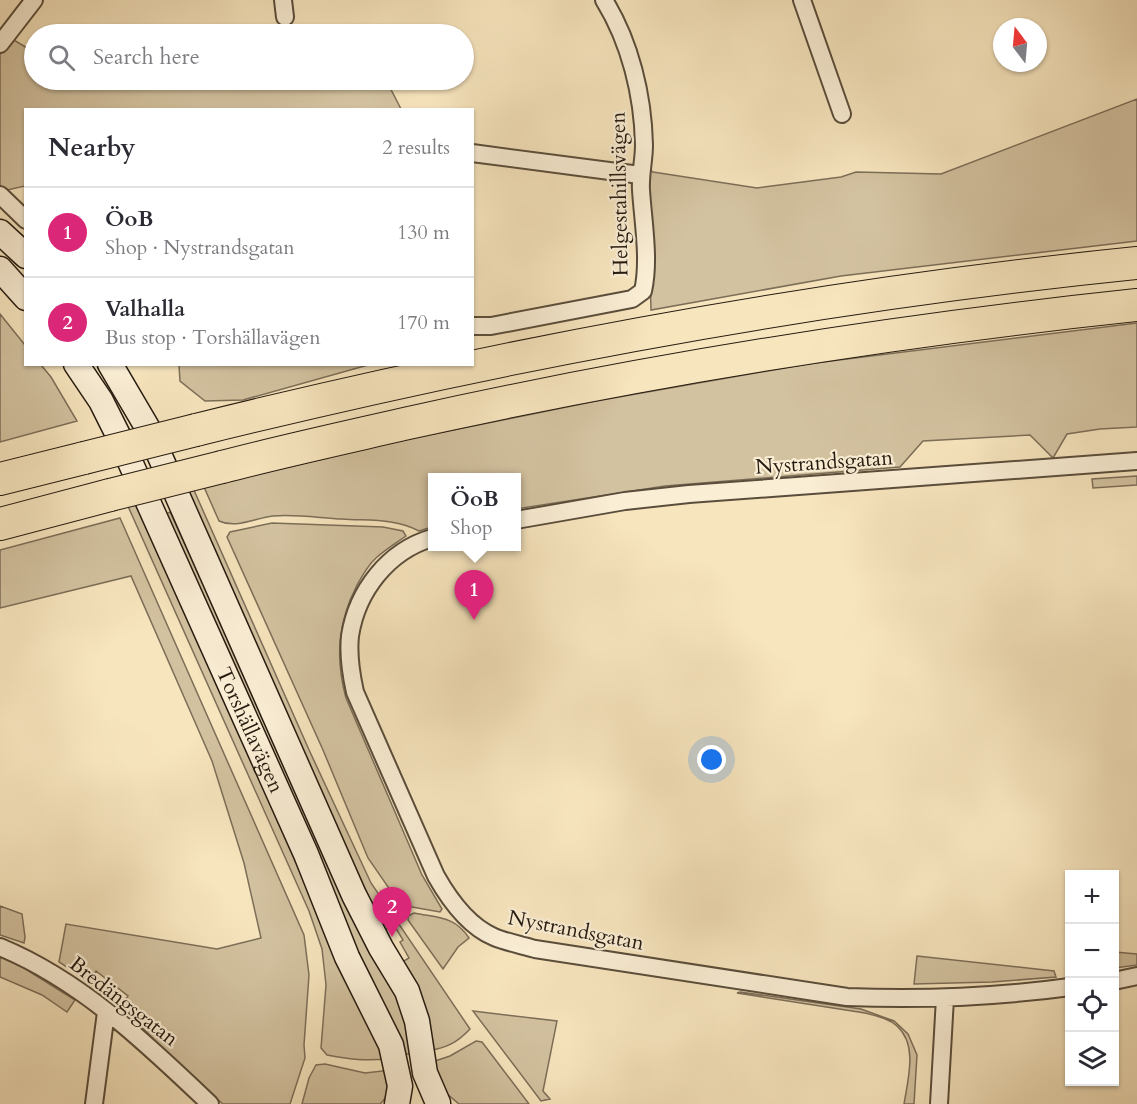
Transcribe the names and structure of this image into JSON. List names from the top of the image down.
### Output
{
  "streets": {
    "main road": ["Torshällavägen"],
    "street": ["Helgestahillsvägen", "Nystrandsgatan", "Bredängsgatan"]
  },
  "north": "top",
  "page": {
    "search": "Search here",
    "heading": ["Nearby", "2 results"],
    "list": [
      {
        "mark": "1",
        "name": "ÖoB",
        "note": "Shop · Nystrandsgatan",
        "value": "130 m"
      },
      {
        "mark": "2",
        "name": "Valhalla",
        "note": "Bus stop · Torshällavägen",
        "value": "170 m"
      }
    ],
    "popup": ["ÖoB", "Shop"],
    "pins": ["1", "2"],
    "map_buttons": ["+", "−"]
  }
}
